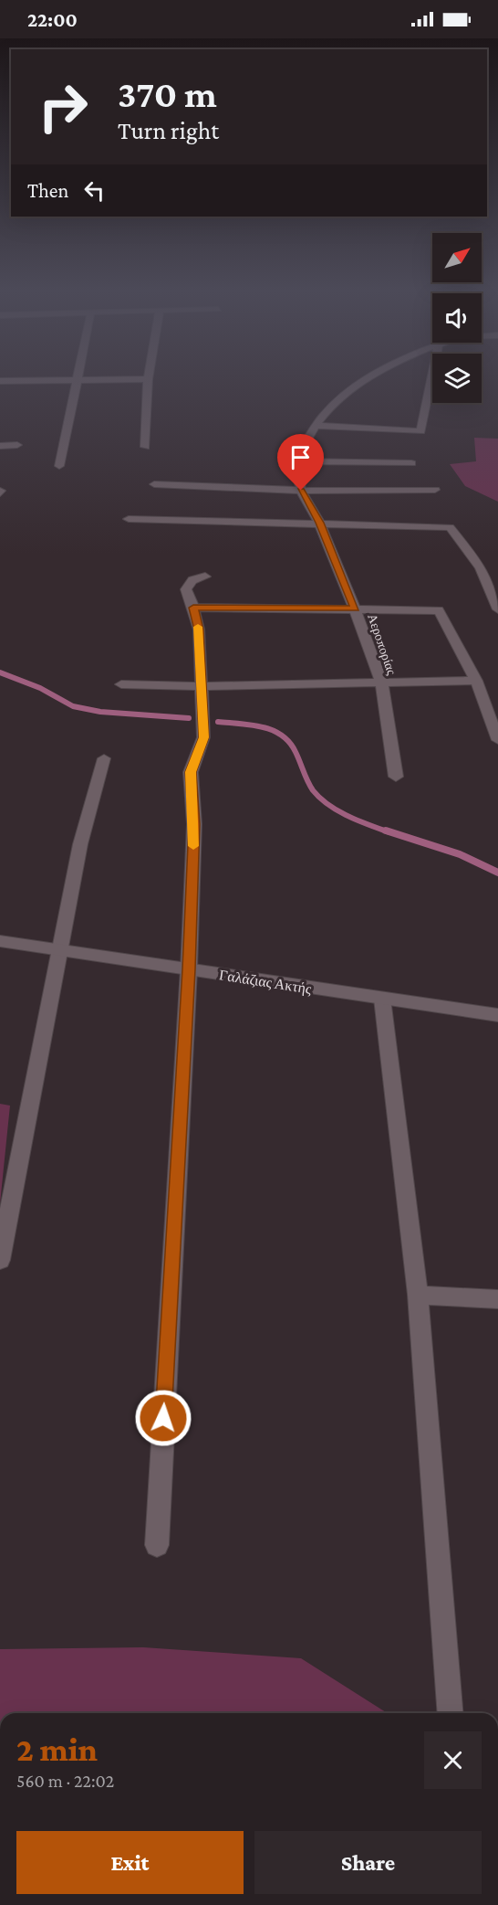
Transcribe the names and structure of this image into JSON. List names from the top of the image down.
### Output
{
  "streets": {
    "street": ["Αεροπορίας", "Γαλάζιας Ακτής"]
  },
  "north": "top right",
  "page": {
    "status": "22:00",
    "turn": ["370 m", "Turn right"],
    "then": "Then",
    "heading": ["2 min", "560 m · 22:02"],
    "buttons": ["Exit", "Share"]
  }
}
